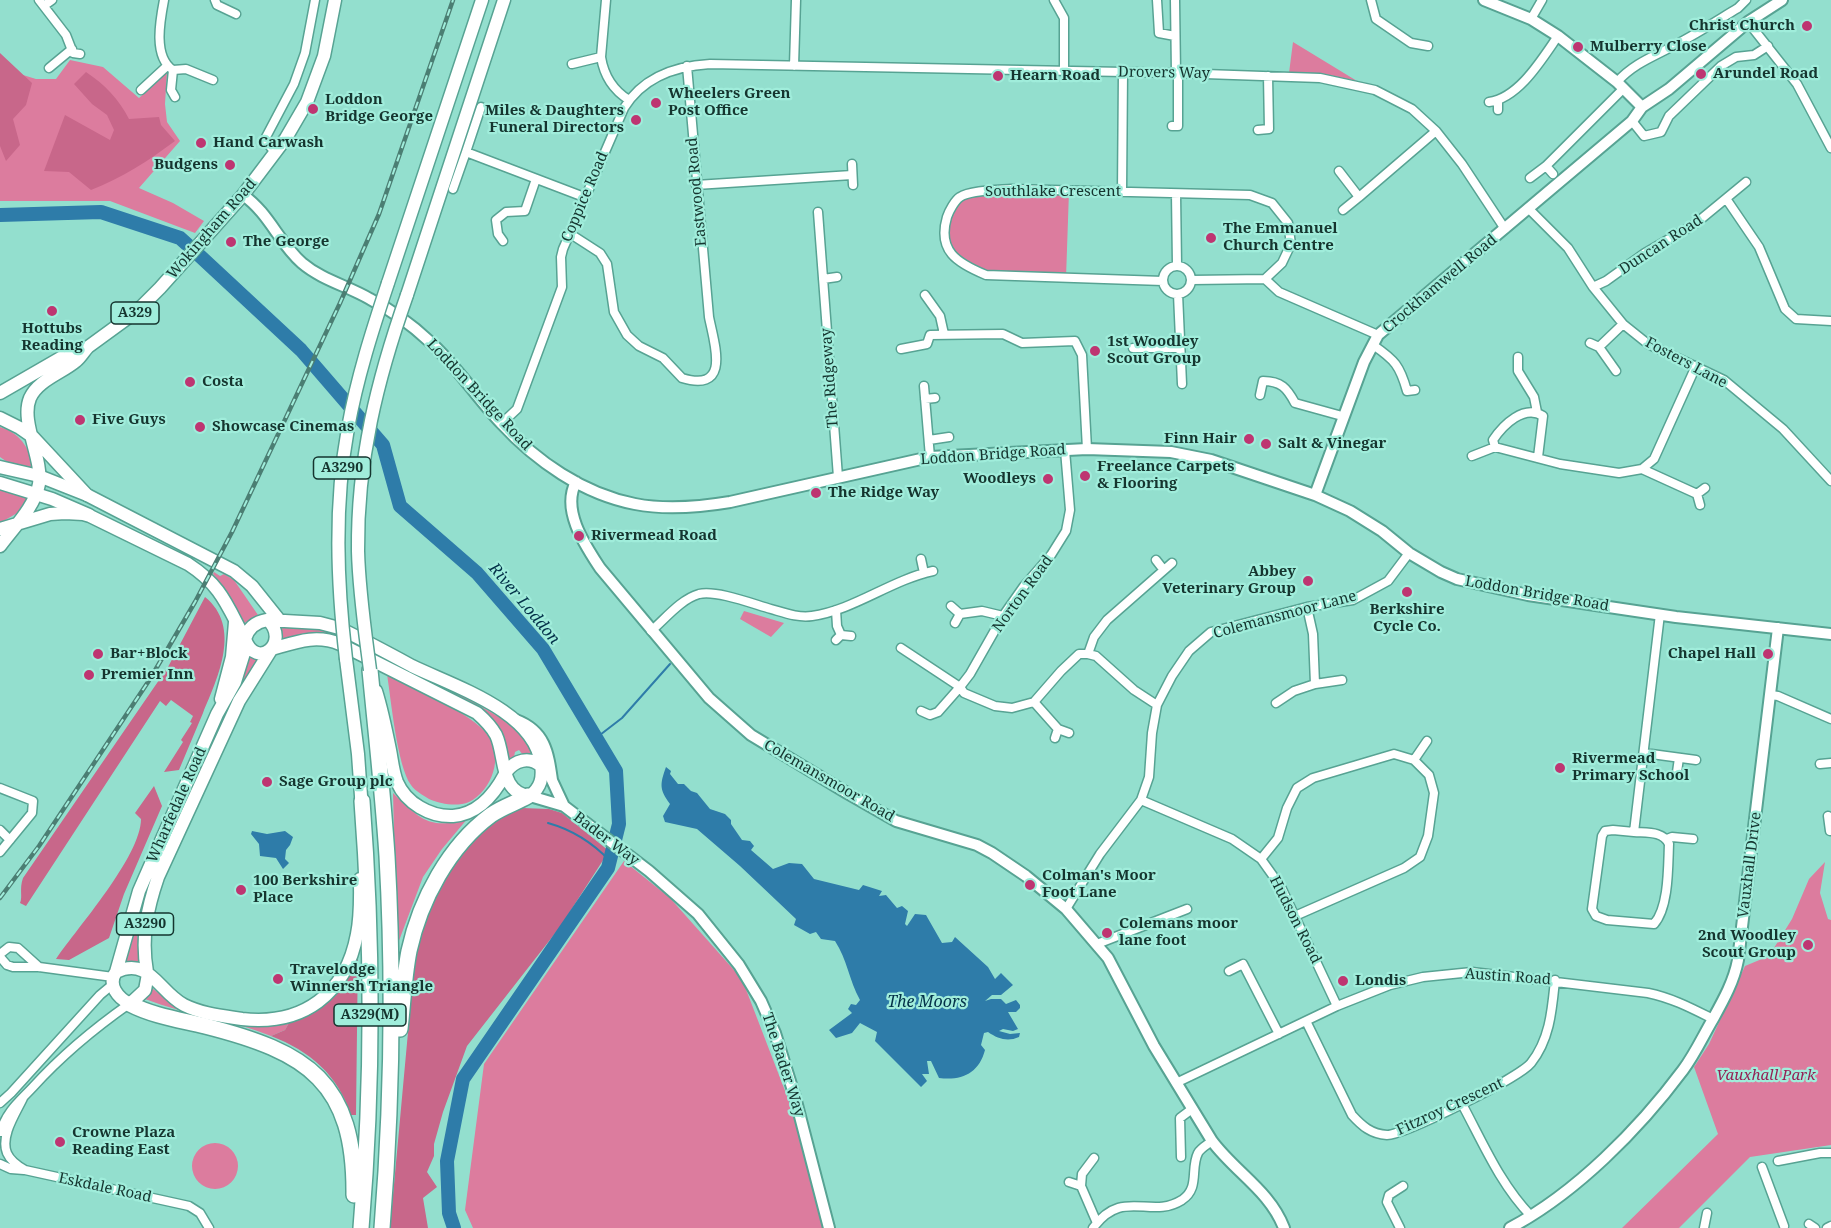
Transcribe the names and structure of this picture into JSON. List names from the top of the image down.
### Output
{
  "streets": {
    "highway": ["A329(M)"],
    "main road": [
      "Wokingham Road",
      "A329",
      "A3290",
      "Wharfedale Road"
    ],
    "street": [
      "Drovers Way",
      "Eastwood Road",
      "Southlake Crescent",
      "Coppice Road",
      "Duncan Road",
      "Crockhamwell Road",
      "Fosters Lane",
      "The Ridgeway",
      "Loddon Bridge Road",
      "Norton Road",
      "Colemansmoor Lane",
      "Colemansmoor Road",
      "Bader Way",
      "Vauxhall Drive",
      "Hudson Road",
      "Austin Road",
      "The Bader Way",
      "Fitzroy Crescent",
      "Eskdale Road"
    ]
  },
  "crossings": [
    ["Drovers Way", "Coppice Road"],
    ["Drovers Way", "Crockhamwell Road"],
    ["Eastwood Road", "Coppice Road"],
    ["Coppice Road", "Loddon Bridge Road"],
    ["Wokingham Road", "A329"],
    ["Wokingham Road", "Loddon Bridge Road"],
    ["Duncan Road", "Fosters Lane"],
    ["Crockhamwell Road", "Fosters Lane"],
    ["Crockhamwell Road", "Loddon Bridge Road"],
    ["The Ridgeway", "Loddon Bridge Road"],
    ["Loddon Bridge Road", "Norton Road"],
    ["Loddon Bridge Road", "Colemansmoor Lane"],
    ["Loddon Bridge Road", "Colemansmoor Road"],
    ["Loddon Bridge Road", "Vauxhall Drive"],
    ["A3290", "Wharfedale Road"],
    ["A3290", "Bader Way"],
    ["A3290", "A329(M)"],
    ["Colemansmoor Lane", "Colemansmoor Road"],
    ["Colemansmoor Lane", "Hudson Road"],
    ["Colemansmoor Road", "Austin Road"],
    ["Bader Way", "A329(M)"],
    ["Bader Way", "The Bader Way"],
    ["Vauxhall Drive", "Austin Road"],
    ["Hudson Road", "Austin Road"],
    ["Austin Road", "Fitzroy Crescent"]
  ],
  "water": ["River Loddon", "The Moors"],
  "parks": ["Vauxhall Park"],
  "places": [
    "Christ Church",
    "Mulberry Close",
    "Arundel Road",
    "Hearn Road",
    "Wheelers Green Post Office",
    "Loddon Bridge George",
    "Miles & Daughters Funeral Directors",
    "Hand Carwash",
    "Budgens",
    "The Emmanuel Church Centre",
    "The George",
    "Hottubs Reading",
    "1st Woodley Scout Group",
    "Costa",
    "Five Guys",
    "Showcase Cinemas",
    "Finn Hair",
    "Salt & Vinegar",
    "Freelance Carpets & Flooring",
    "Woodleys",
    "The Ridge Way",
    "Rivermead Road",
    "Abbey Veterinary Group",
    "Berkshire Cycle Co.",
    "Bar+Block",
    "Chapel Hall",
    "Premier Inn",
    "Rivermead Primary School",
    "Sage Group plc",
    "Colman's Moor Foot Lane",
    "100 Berkshire Place",
    "Colemans moor lane foot",
    "2nd Woodley Scout Group",
    "Travelodge Winnersh Triangle",
    "Londis",
    "Crowne Plaza Reading East"
  ]
}
